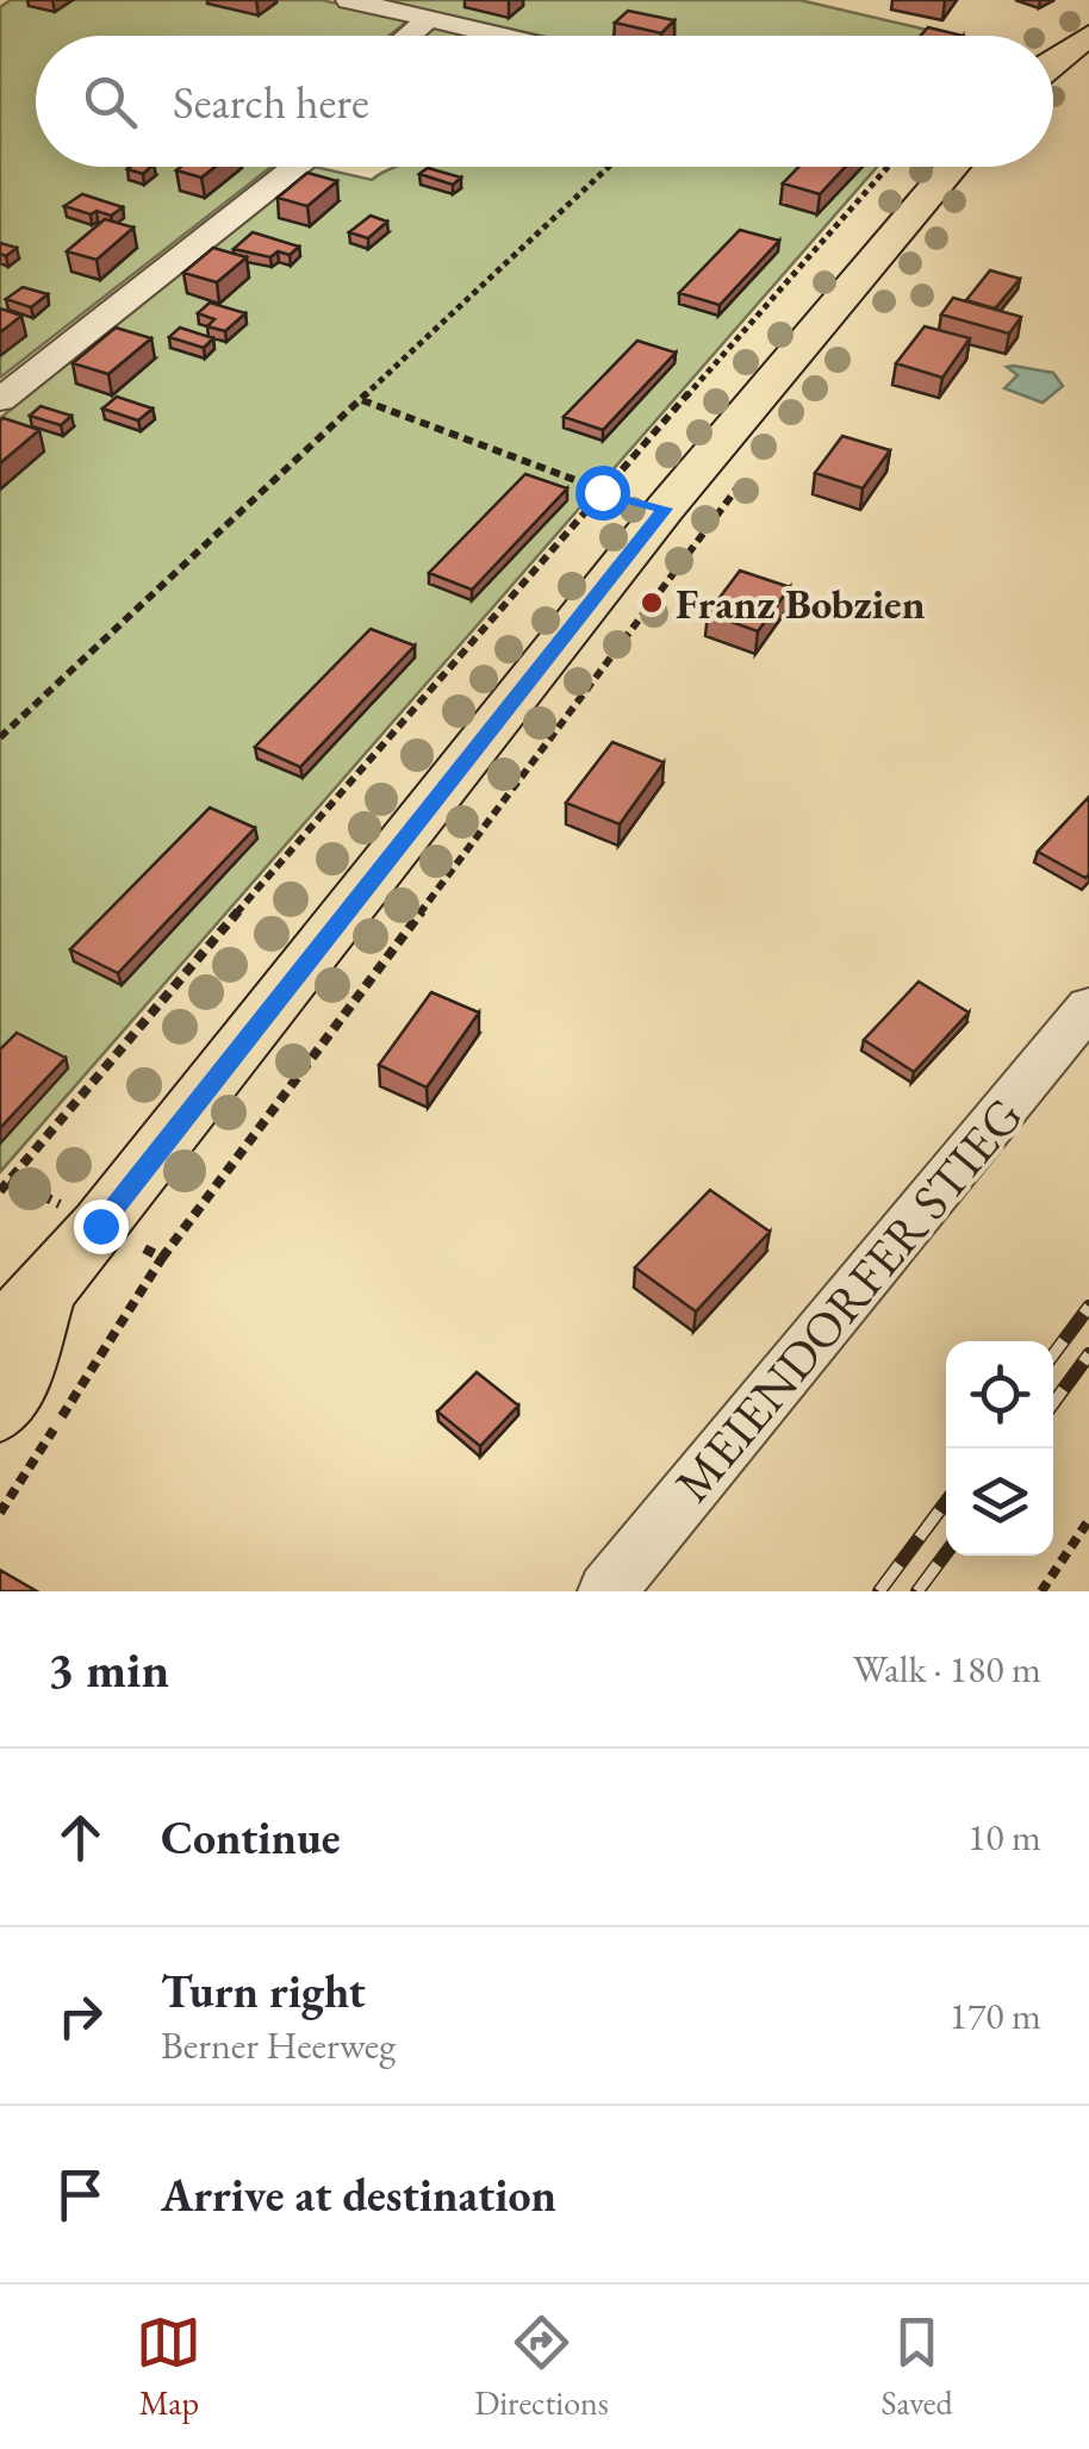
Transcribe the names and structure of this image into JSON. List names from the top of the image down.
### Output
{
  "streets": {
    "street": ["MEIENDORFER STIEG"]
  },
  "places": ["Franz Bobzien"],
  "page": {
    "search": "Search here",
    "heading": ["3 min", "Walk · 180 m"],
    "list": [
      ["Continue", "10 m"],
      ["Turn right", "Berner Heerweg", "170 m"],
      "Arrive at destination"
    ],
    "nav": ["Map", "Directions", "Saved"]
  }
}
